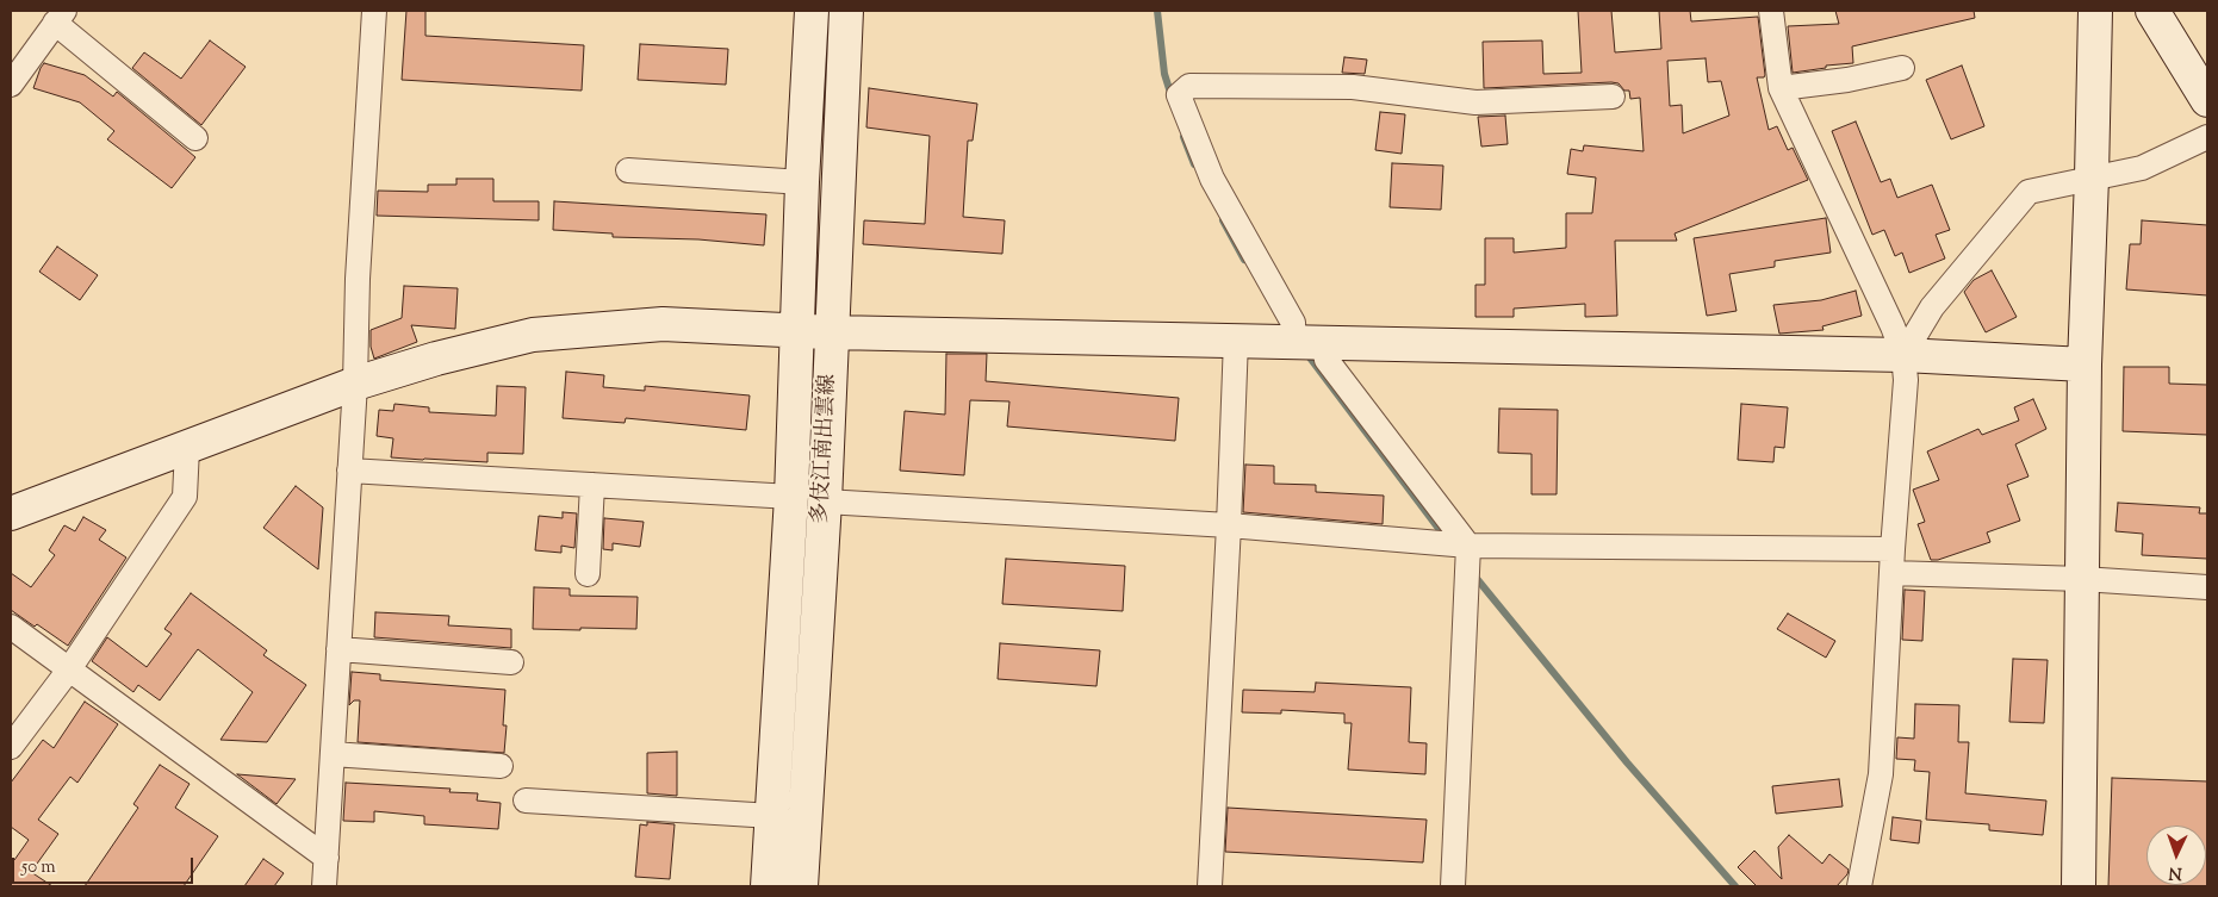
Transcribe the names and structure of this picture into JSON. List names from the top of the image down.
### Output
{
  "streets": {
    "street": ["多伎江南出雲線"]
  },
  "scale_bar": "50 m",
  "north": "bottom"
}
